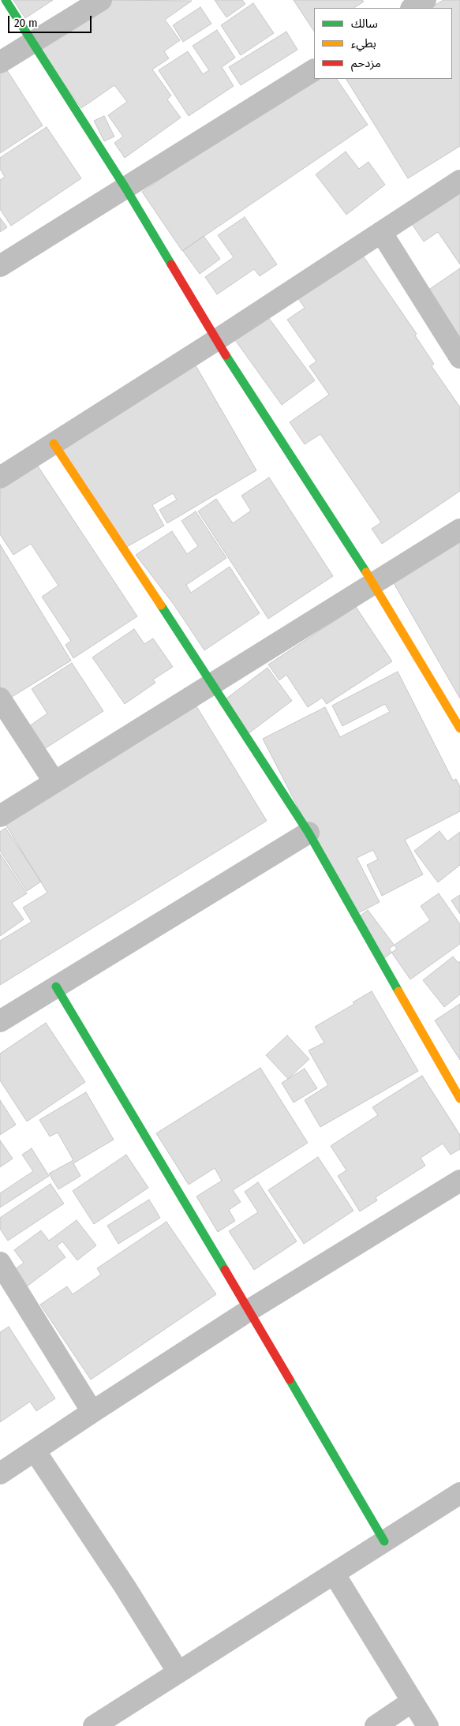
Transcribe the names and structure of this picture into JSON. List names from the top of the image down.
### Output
{
  "legend": ["سالك", "بطيء", "مزدحم"],
  "scale_bar": "20 m"
}
